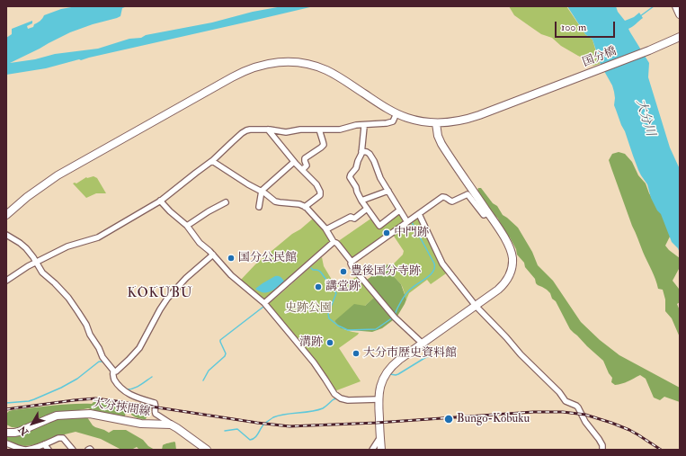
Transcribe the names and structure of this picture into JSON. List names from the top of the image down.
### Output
{
  "streets": {
    "street": ["国分橋", "大分挾間線"]
  },
  "districts": ["KOKUBU"],
  "water": ["大分川"],
  "parks": ["史跡公園"],
  "places": [
    "中門跡",
    "国分公民館",
    "豊後国分寺跡",
    "講堂跡",
    "溝跡",
    "大分市歴史資料館",
    "Bungo-Kobuku"
  ],
  "scale_bar": "100 m",
  "north": "bottom left"
}
